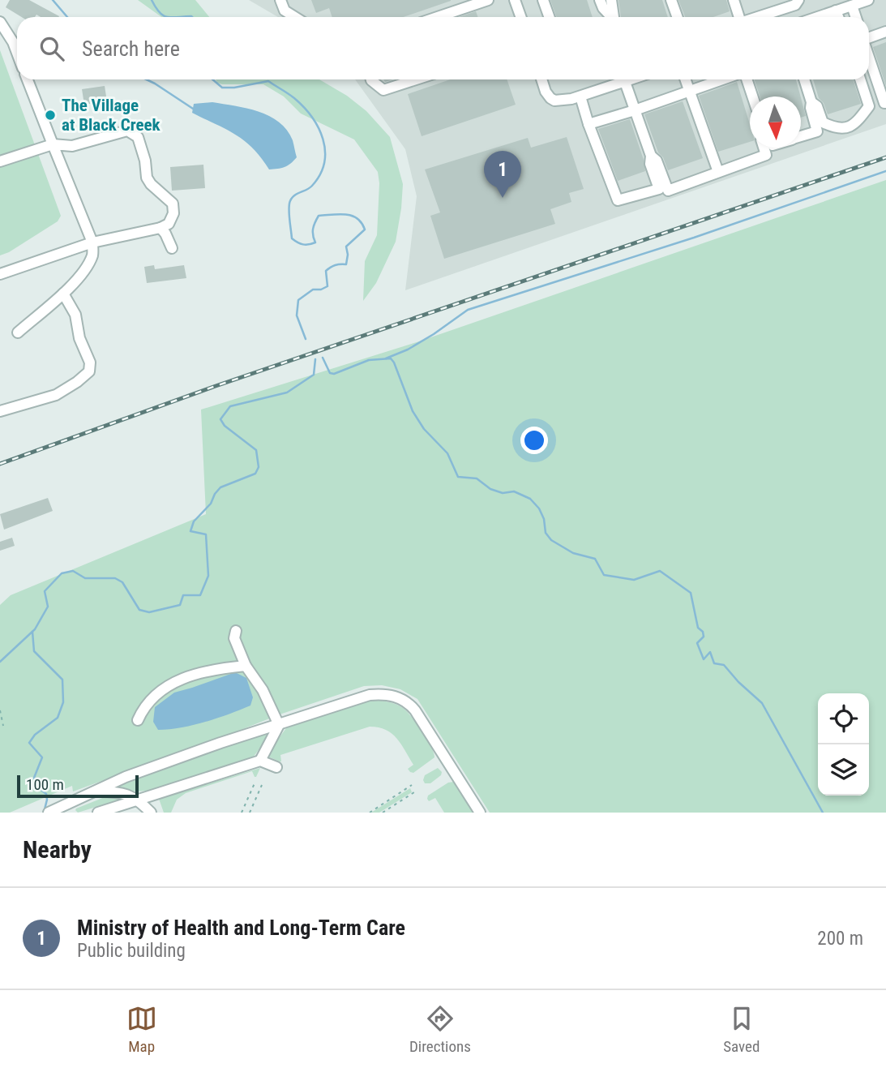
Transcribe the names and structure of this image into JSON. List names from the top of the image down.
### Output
{
  "places": ["The Village at Black Creek"],
  "scale_bar": "100 m",
  "north": "bottom",
  "page": {
    "search": "Search here",
    "pins": "1",
    "scale": "100 m",
    "heading": "Nearby",
    "list": [
      {
        "mark": "1",
        "name": "Ministry of Health and Long-Term Care",
        "note": "Public building",
        "value": "200 m"
      }
    ],
    "nav": ["Map", "Directions", "Saved"]
  }
}
